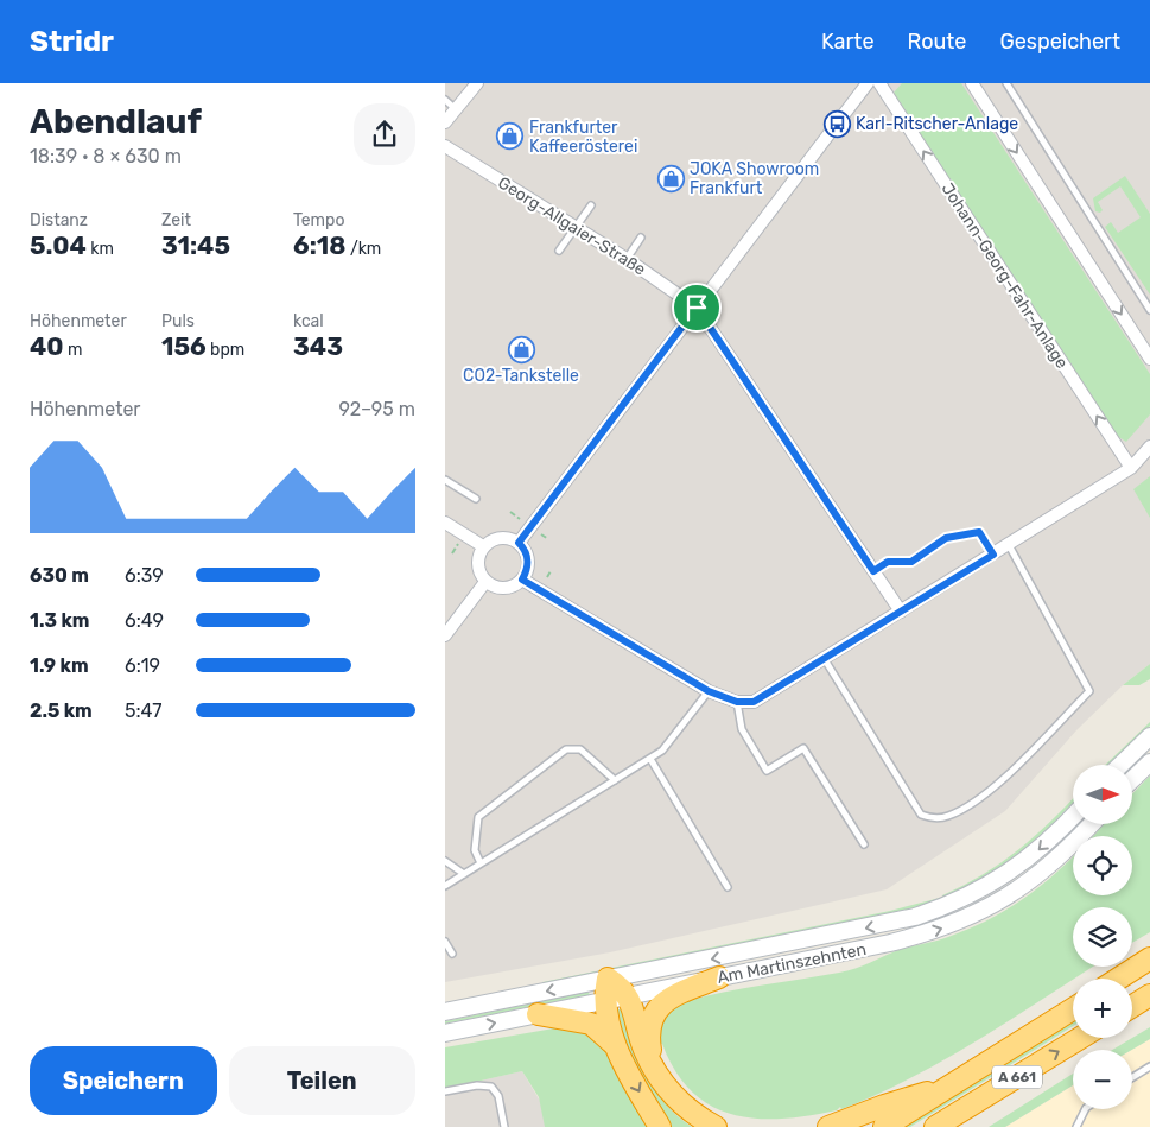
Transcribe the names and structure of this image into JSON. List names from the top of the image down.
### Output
{
  "streets": {
    "highway": ["A 661"],
    "main road": ["Am Martinszehnten"],
    "street": ["Georg-Allgaier-Straße", "Johann-Georg-Fahr-Anlage"]
  },
  "places": {
    "bus stop": ["Karl-Ritscher-Anlage"],
    "shop": ["Frankfurter Kaffeerösterei", "JOKA Showroom Frankfurt", "CO2-Tankstelle"]
  },
  "north": "right",
  "page": {
    "header": "Stridr",
    "nav": ["Karte", "Route", "Gespeichert"],
    "heading": ["Abendlauf", "18:39 · 8 × 630 m"],
    "stats": [
      ["Distanz", "5.04 km"],
      ["Zeit", "31:45"],
      ["Tempo", "6:18 /km"],
      ["Höhenmeter", "40 m"],
      ["Puls", "156 bpm"],
      ["kcal", "343"]
    ],
    "chart": ["Höhenmeter", "92–95 m"],
    "list": [
      {
        "name": "630 m",
        "note": "6:39"
      },
      {
        "name": "1.3 km",
        "note": "6:49"
      },
      {
        "name": "1.9 km",
        "note": "6:19"
      },
      {
        "name": "2.5 km",
        "note": "5:47"
      }
    ],
    "map_buttons": ["+", "−"],
    "buttons": ["Speichern", "Teilen"]
  }
}
